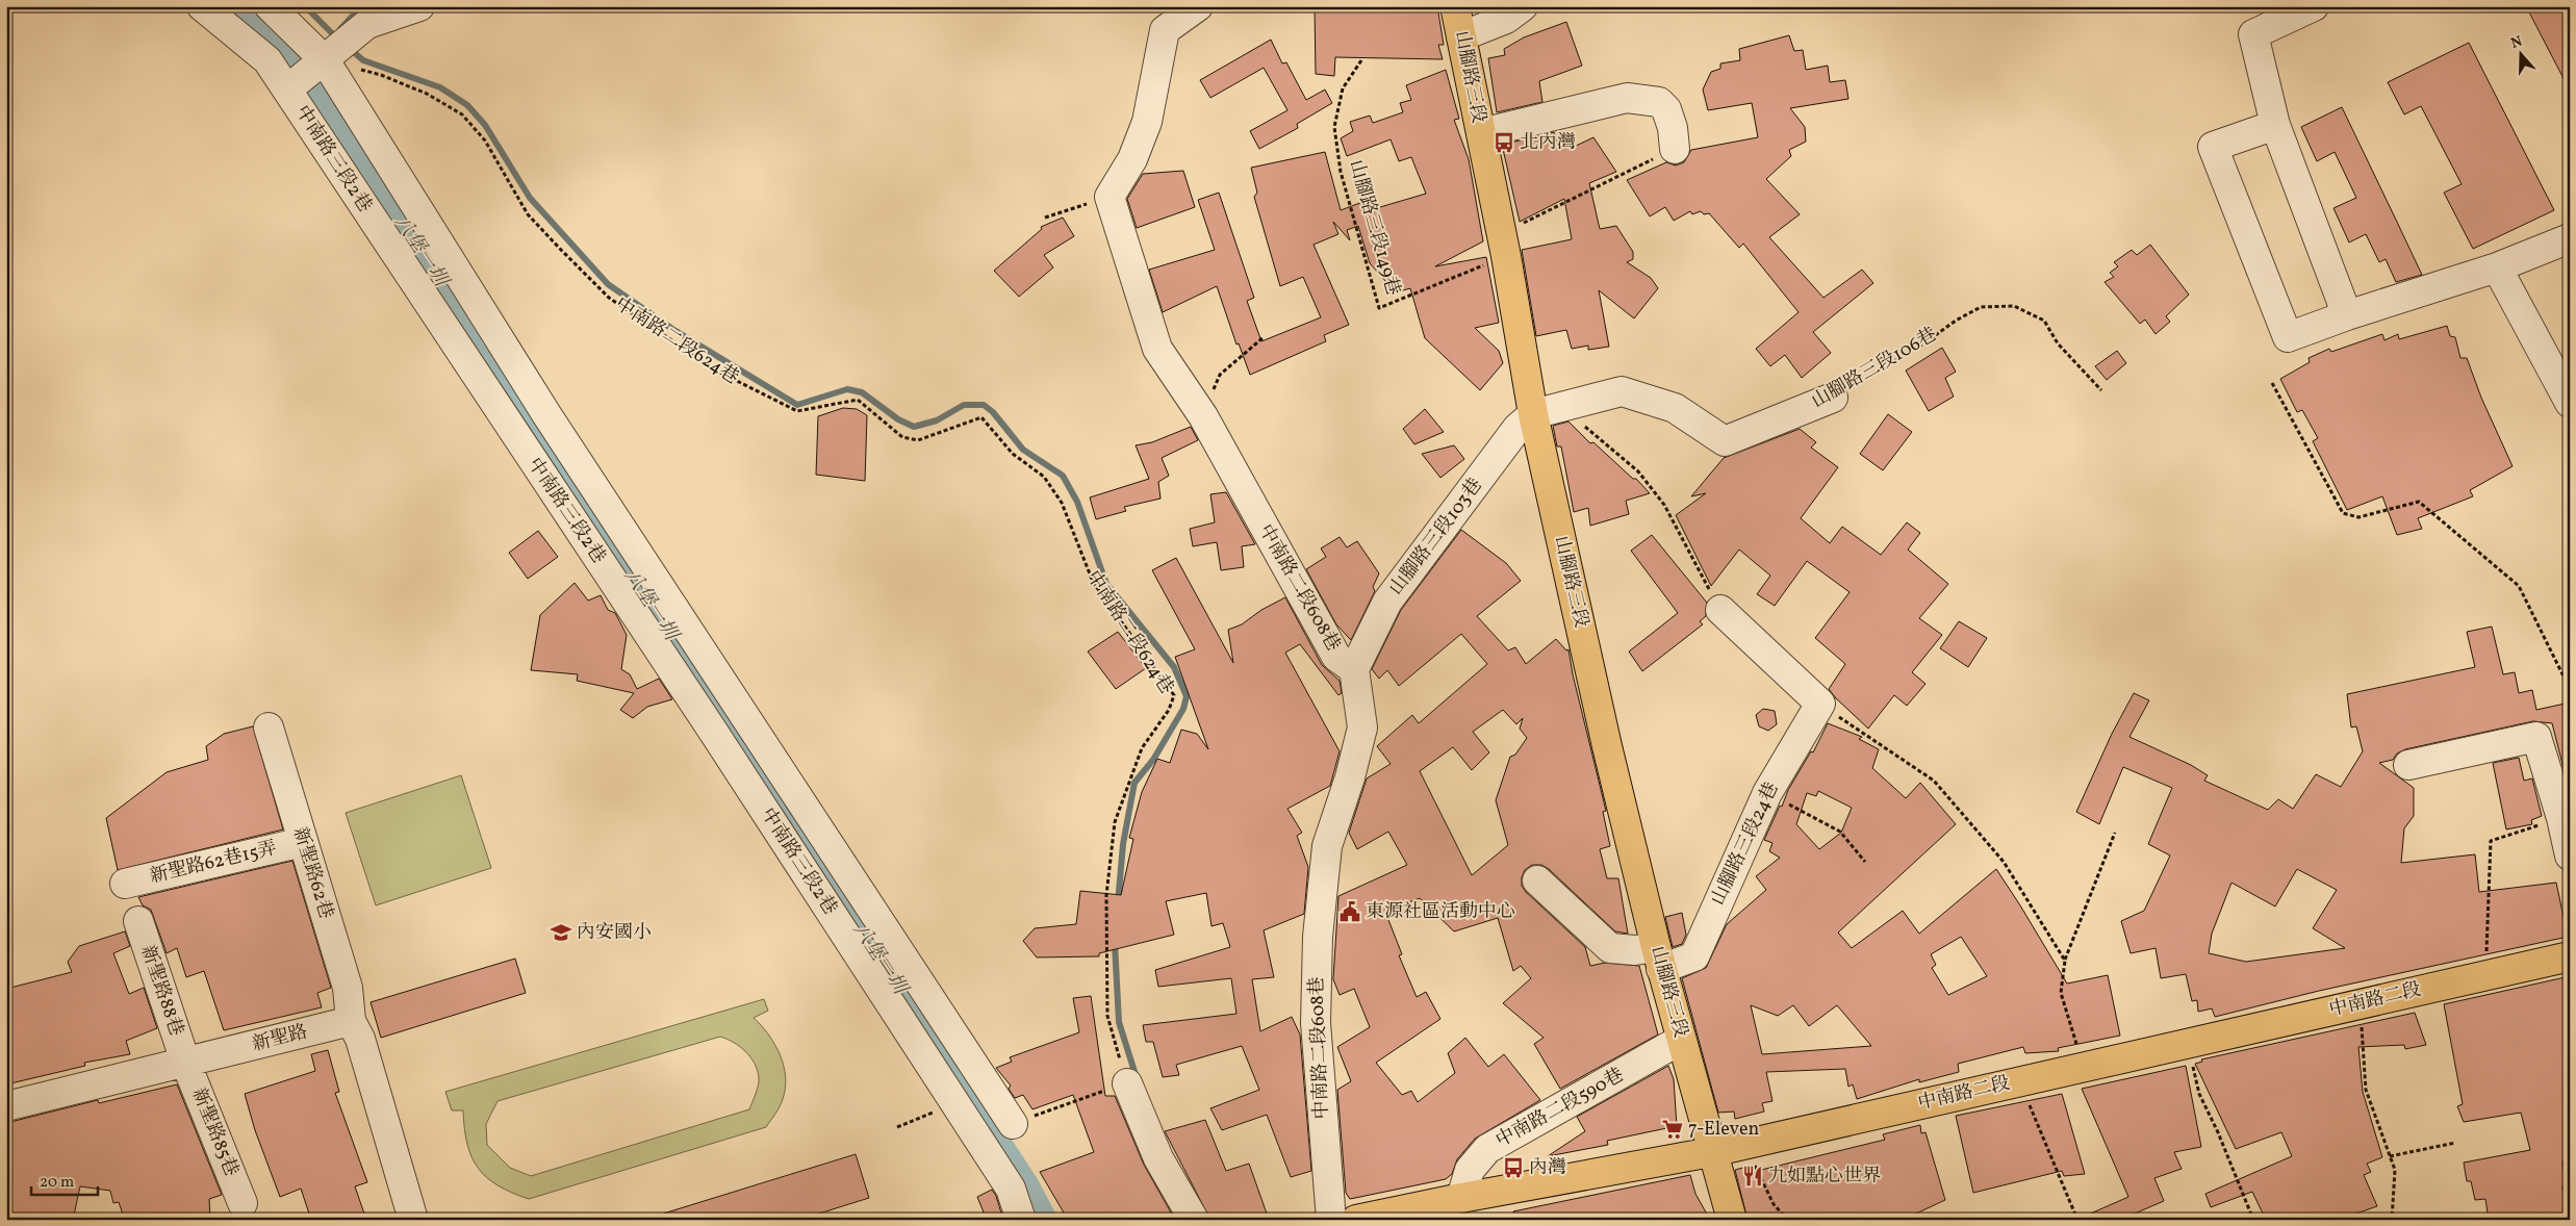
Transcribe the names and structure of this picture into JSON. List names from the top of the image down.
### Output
{
  "streets": {
    "main road": ["山腳路三段", "中南路二段"],
    "street": [
      "中南路三段2巷",
      "山腳路三段106巷",
      "山腳路三段103巷",
      "中南路二段608巷",
      "山腳路三段24巷",
      "新聖路62巷15弄",
      "新聖路62巷",
      "新聖路88巷",
      "新聖路",
      "中南路二段590巷",
      "新聖路85巷"
    ],
    "path": ["山腳路三段149巷", "中南路二段624巷"]
  },
  "crossings": [
    ["山腳路三段", "山腳路三段149巷"],
    ["山腳路三段", "山腳路三段106巷"],
    ["山腳路三段", "山腳路三段103巷"],
    ["山腳路三段", "山腳路三段24巷"],
    ["山腳路三段", "中南路二段"],
    ["山腳路三段", "中南路二段590巷"],
    ["山腳路三段106巷", "山腳路三段103巷"],
    ["山腳路三段103巷", "中南路二段608巷"],
    ["新聖路62巷15弄", "新聖路62巷"],
    ["新聖路62巷", "新聖路"],
    ["新聖路88巷", "新聖路"],
    ["新聖路88巷", "新聖路85巷"],
    ["中南路二段", "中南路二段590巷"],
    ["新聖路", "新聖路85巷"]
  ],
  "water": ["八堡一圳"],
  "places": {
    "bus stop": ["北內灣", "內灣"],
    "public building": ["東源社區活動中心"],
    "school or university": ["內安國小"],
    "supermarket": ["7-Eleven"],
    "restaurant": ["九如點心世界"]
  },
  "scale_bar": "20 m",
  "north": "top"
}
